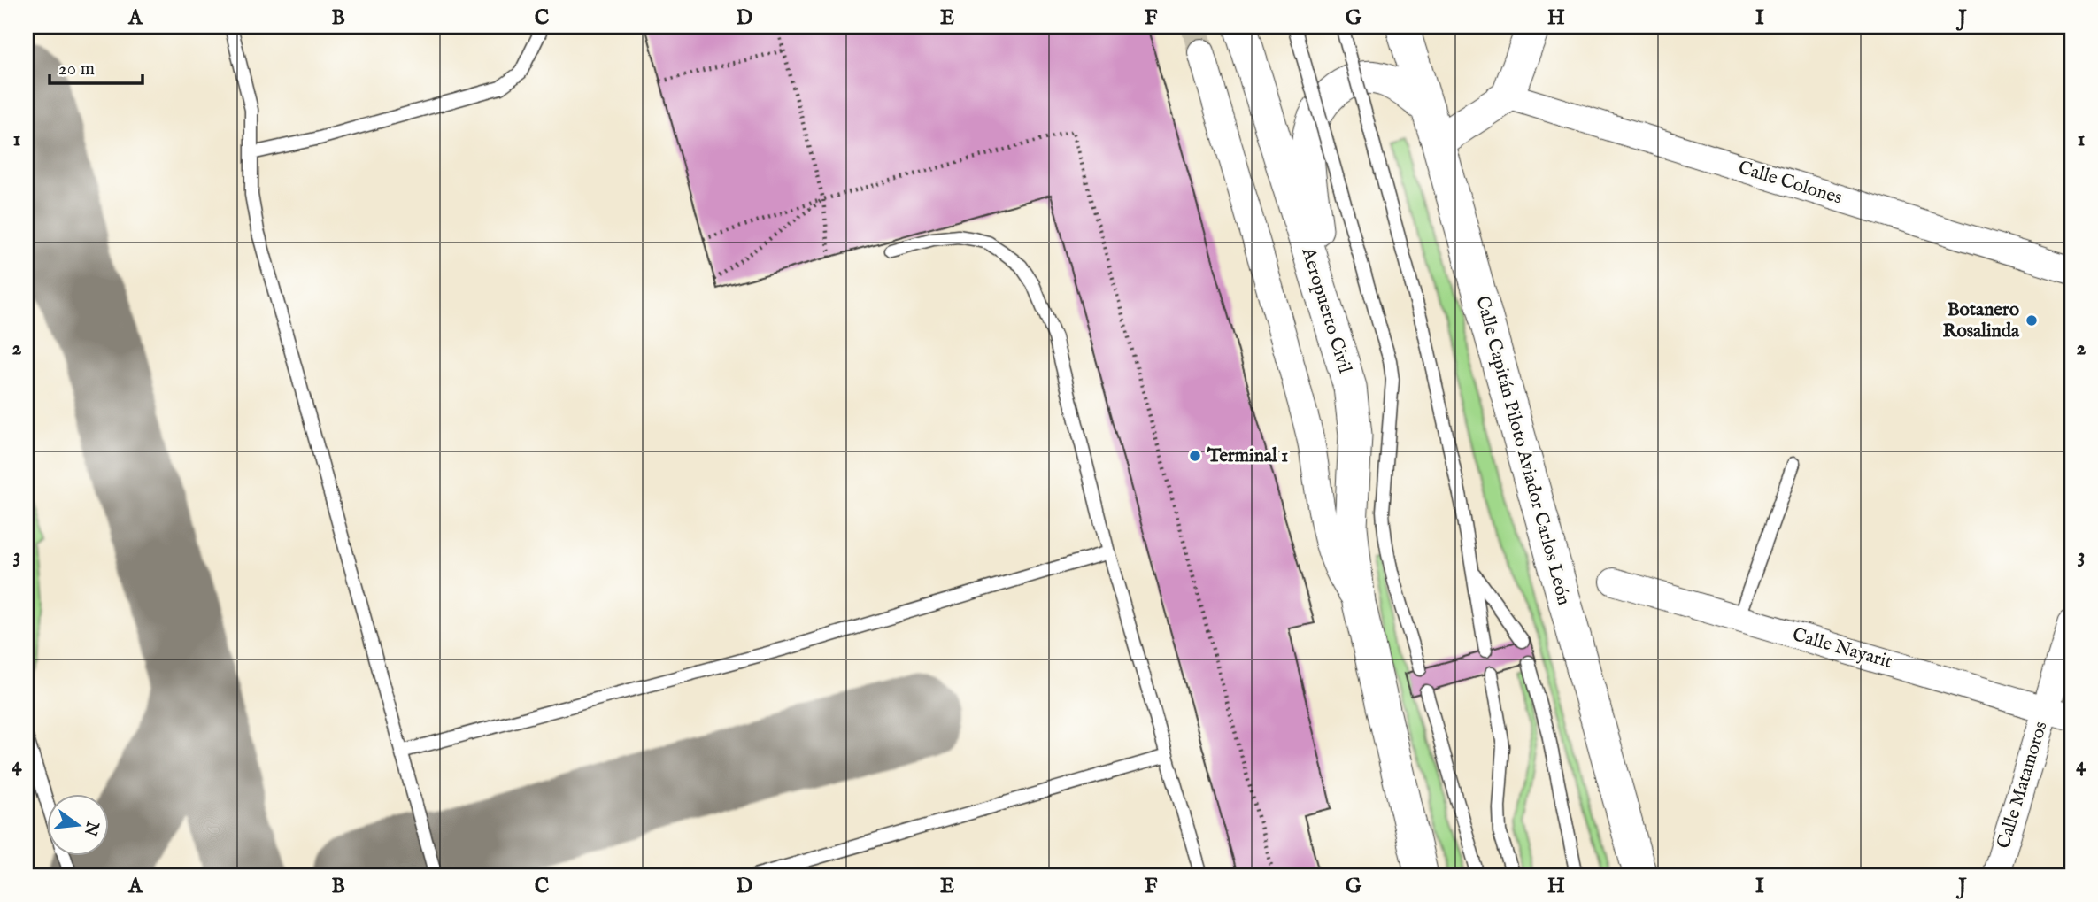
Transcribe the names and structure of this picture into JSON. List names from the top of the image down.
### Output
{
  "streets": {
    "street": [
      "Calle Colones",
      "Aeropuerto Civil",
      "Calle Capitán Piloto Aviador Carlos León",
      "Calle Nayarit",
      "Calle Matamoros"
    ]
  },
  "crossings": [
    ["Calle Nayarit", "Calle Matamoros"]
  ],
  "places": ["Botanero Rosalinda", "Terminal 1"],
  "scale_bar": "20 m",
  "north": "right",
  "grid": {
    "columns": [
      "A",
      "B",
      "C",
      "D",
      "E",
      "F",
      "G",
      "H",
      "I",
      "J"
    ],
    "rows": [
      "1",
      "2",
      "3",
      "4"
    ]
  }
}
